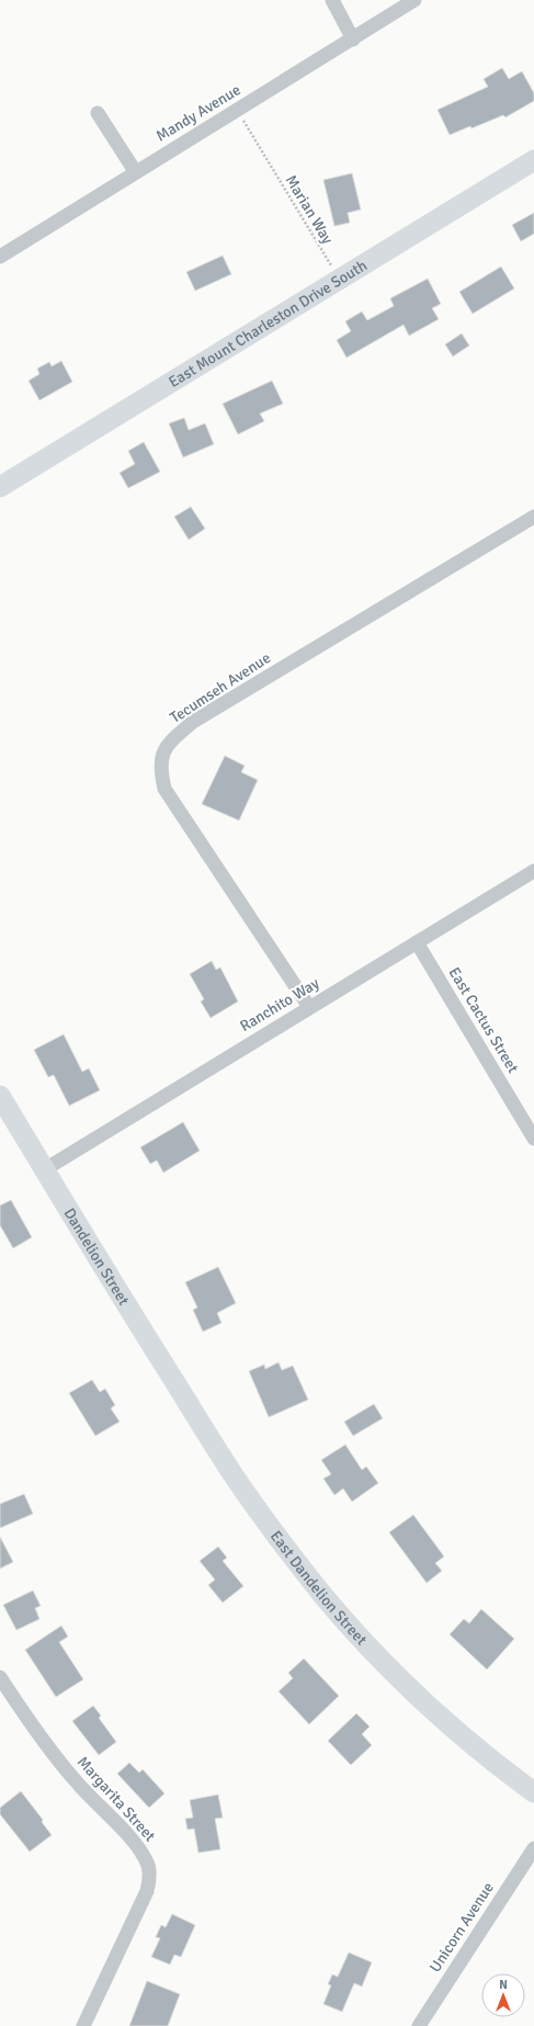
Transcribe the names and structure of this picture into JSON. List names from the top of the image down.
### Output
{
  "streets": {
    "street": [
      "Mandy Avenue",
      "East Mount Charleston Drive South",
      "Tecumseh Avenue",
      "Ranchito Way",
      "East Cactus Street",
      "Dandelion Street",
      "East Dandelion Street",
      "Margarita Street",
      "Unicorn Avenue"
    ],
    "path": ["Marian Way"]
  },
  "crossings": [
    ["Mandy Avenue", "Marian Way"],
    ["Marian Way", "East Mount Charleston Drive South"],
    ["Tecumseh Avenue", "Ranchito Way"],
    ["Ranchito Way", "East Cactus Street"],
    ["Ranchito Way", "Dandelion Street"],
    ["Dandelion Street", "East Dandelion Street"]
  ],
  "north": "top"
}
